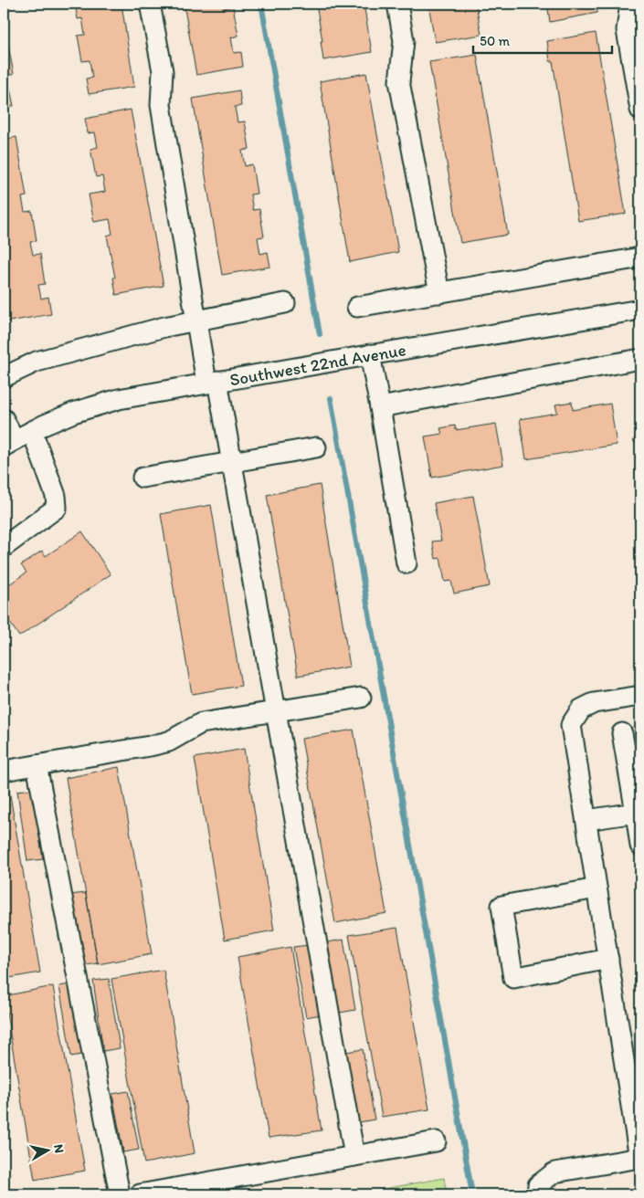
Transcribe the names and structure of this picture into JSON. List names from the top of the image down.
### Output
{
  "streets": {
    "street": ["Southwest 22nd Avenue"]
  },
  "scale_bar": "50 m",
  "north": "right"
}
